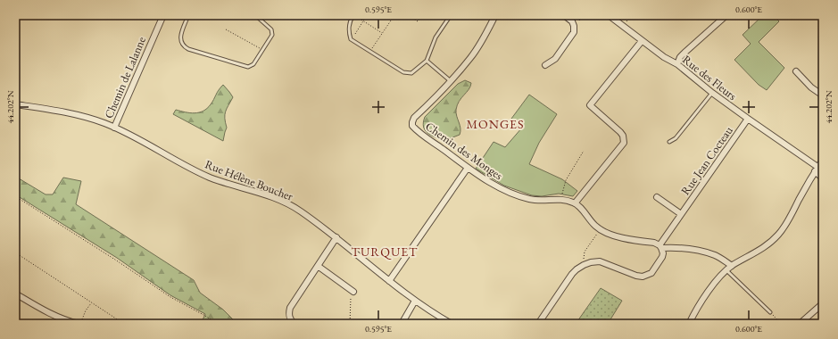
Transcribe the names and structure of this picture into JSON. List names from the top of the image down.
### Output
{
  "streets": {
    "street": [
      "Chemin de Lalanne",
      "Rue des Fleurs",
      "Chemin des Monges",
      "Rue Jean Cocteau",
      "Rue Hélène Boucher"
    ]
  },
  "crossings": [
    ["Chemin de Lalanne", "Rue Hélène Boucher"],
    ["Rue des Fleurs", "Rue Jean Cocteau"],
    ["Chemin des Monges", "Rue Jean Cocteau"]
  ],
  "districts": ["MONGES", "TURQUET"],
  "coordinates": ["0.595°E", "0.600°E", "44.202°N"]
}
